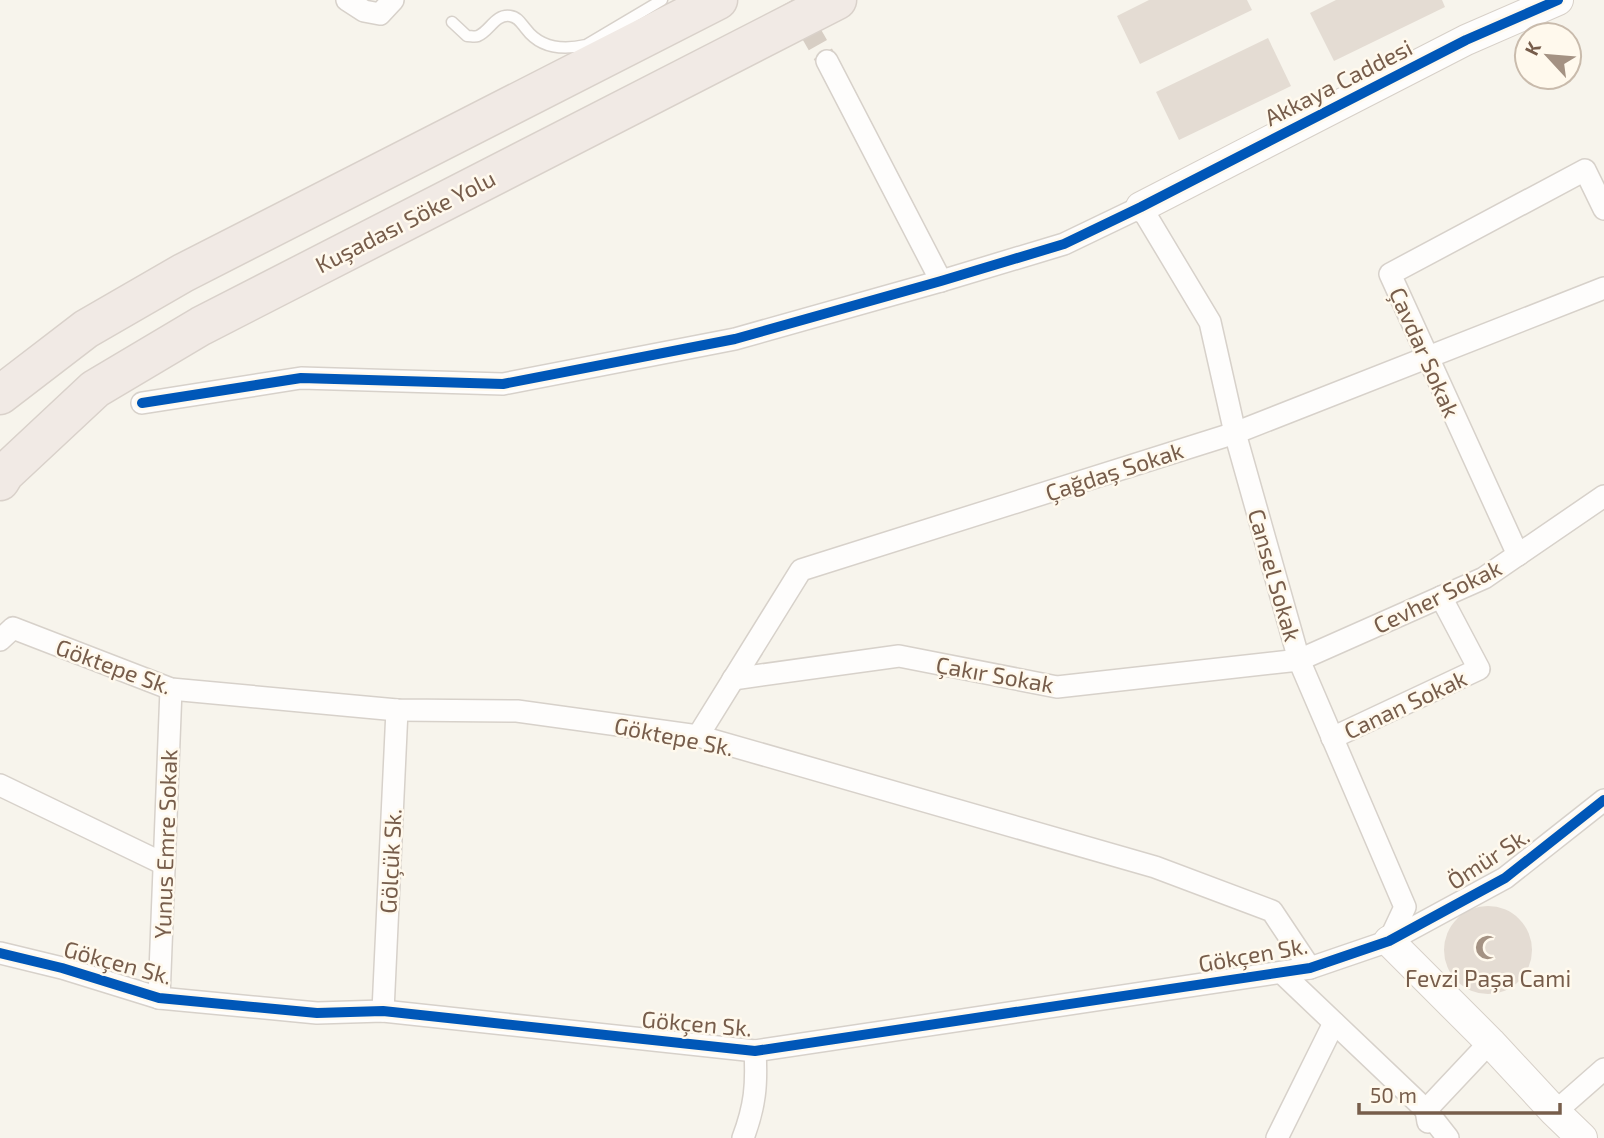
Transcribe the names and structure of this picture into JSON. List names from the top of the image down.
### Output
{
  "streets": {
    "highway": ["Kuşadası Söke Yolu"],
    "street": [
      "Akkaya Caddesi",
      "Çavdar Sokak",
      "Çağdaş Sokak",
      "Cansel Sokak",
      "Cevher Sokak",
      "Göktepe Sk.",
      "Çakır Sokak",
      "Canan Sokak",
      "Yunus Emre Sokak",
      "Ömür Sk.",
      "Gölçük Sk.",
      "Gökçen Sk."
    ]
  },
  "crossings": [
    ["Akkaya Caddesi", "Cansel Sokak"],
    ["Çavdar Sokak", "Çağdaş Sokak"],
    ["Çavdar Sokak", "Cevher Sokak"],
    ["Çağdaş Sokak", "Cansel Sokak"],
    ["Çağdaş Sokak", "Göktepe Sk."],
    ["Çağdaş Sokak", "Çakır Sokak"],
    ["Cansel Sokak", "Cevher Sokak"],
    ["Cansel Sokak", "Çakır Sokak"],
    ["Cansel Sokak", "Canan Sokak"],
    ["Cansel Sokak", "Ömür Sk."],
    ["Cansel Sokak", "Gökçen Sk."],
    ["Cevher Sokak", "Çakır Sokak"],
    ["Cevher Sokak", "Canan Sokak"],
    ["Göktepe Sk.", "Yunus Emre Sokak"],
    ["Göktepe Sk.", "Gölçük Sk."],
    ["Göktepe Sk.", "Gökçen Sk."],
    ["Yunus Emre Sokak", "Gökçen Sk."],
    ["Ömür Sk.", "Gökçen Sk."],
    ["Gölçük Sk.", "Gökçen Sk."]
  ],
  "places": {
    "mosque": ["Fevzi Paşa Cami"]
  },
  "scale_bar": "50 m",
  "north": "top left"
}
